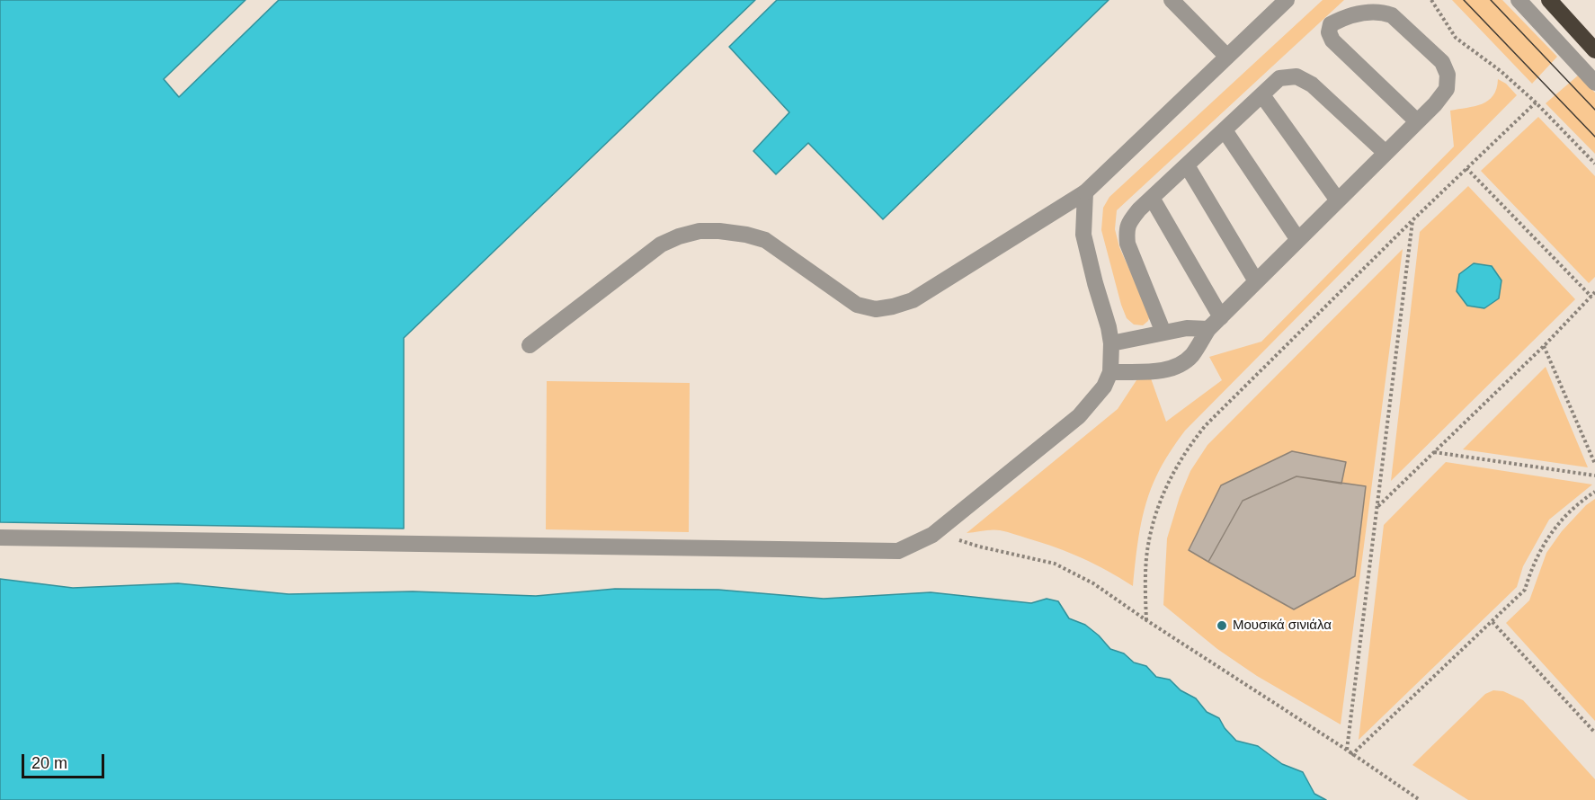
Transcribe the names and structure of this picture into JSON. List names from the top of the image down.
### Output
{
  "places": ["Μουσικά σινιάλα"],
  "scale_bar": "20 m"
}
